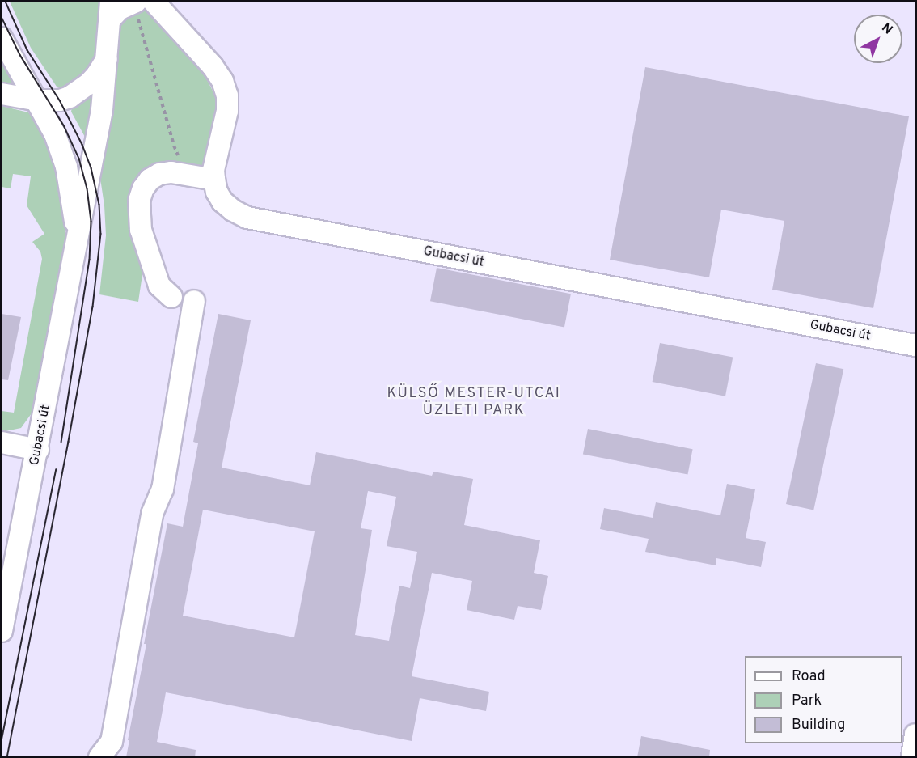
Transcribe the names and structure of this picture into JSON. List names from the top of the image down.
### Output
{
  "streets": {
    "street": ["Gubacsi út"]
  },
  "districts": ["KÜLSŐ MESTER-UTCAI ÜZLETI PARK"],
  "legend": ["Road", "Park", "Building"],
  "north": "top right"
}
